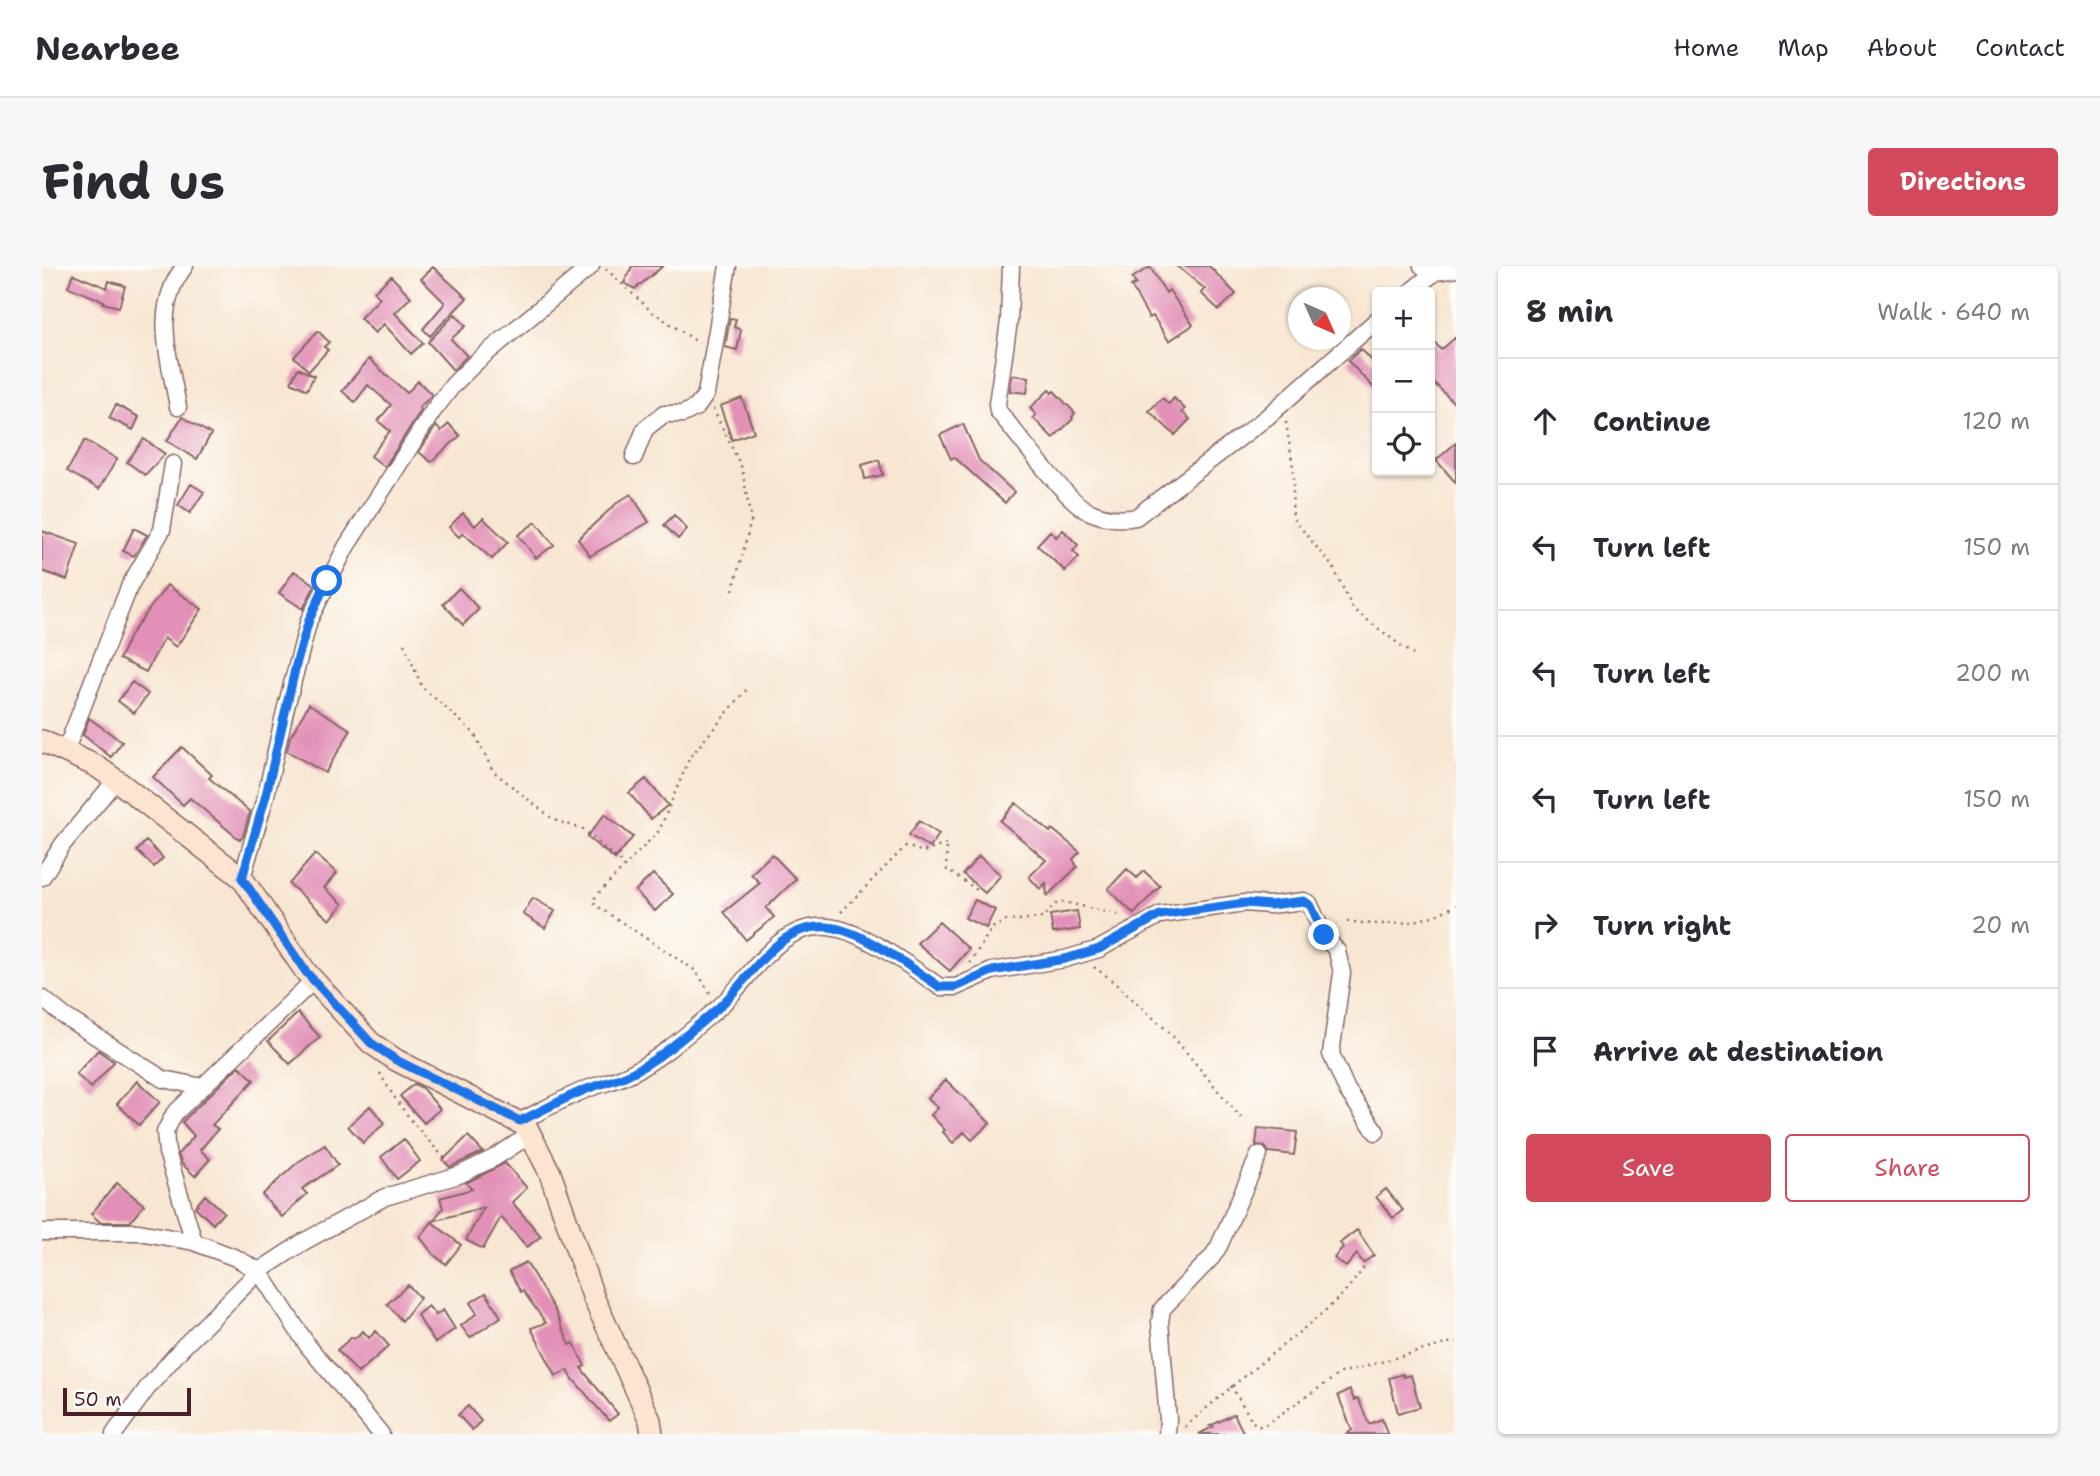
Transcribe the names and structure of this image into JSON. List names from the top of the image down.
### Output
{
  "scale_bar": "50 m",
  "north": "bottom right",
  "page": {
    "header": "Nearbee",
    "nav": [
      "Home",
      "Map",
      "About",
      "Contact"
    ],
    "buttons": [
      "Directions",
      ["Save", "Share"]
    ],
    "title": "Find us",
    "heading": ["8 min", "Walk · 640 m"],
    "map_buttons": ["+", "−"],
    "list": [
      ["Continue", "120 m"],
      ["Turn left", "150 m"],
      ["Turn left", "200 m"],
      ["Turn left", "150 m"],
      ["Turn right", "20 m"],
      "Arrive at destination"
    ],
    "scale": "50 m"
  }
}
